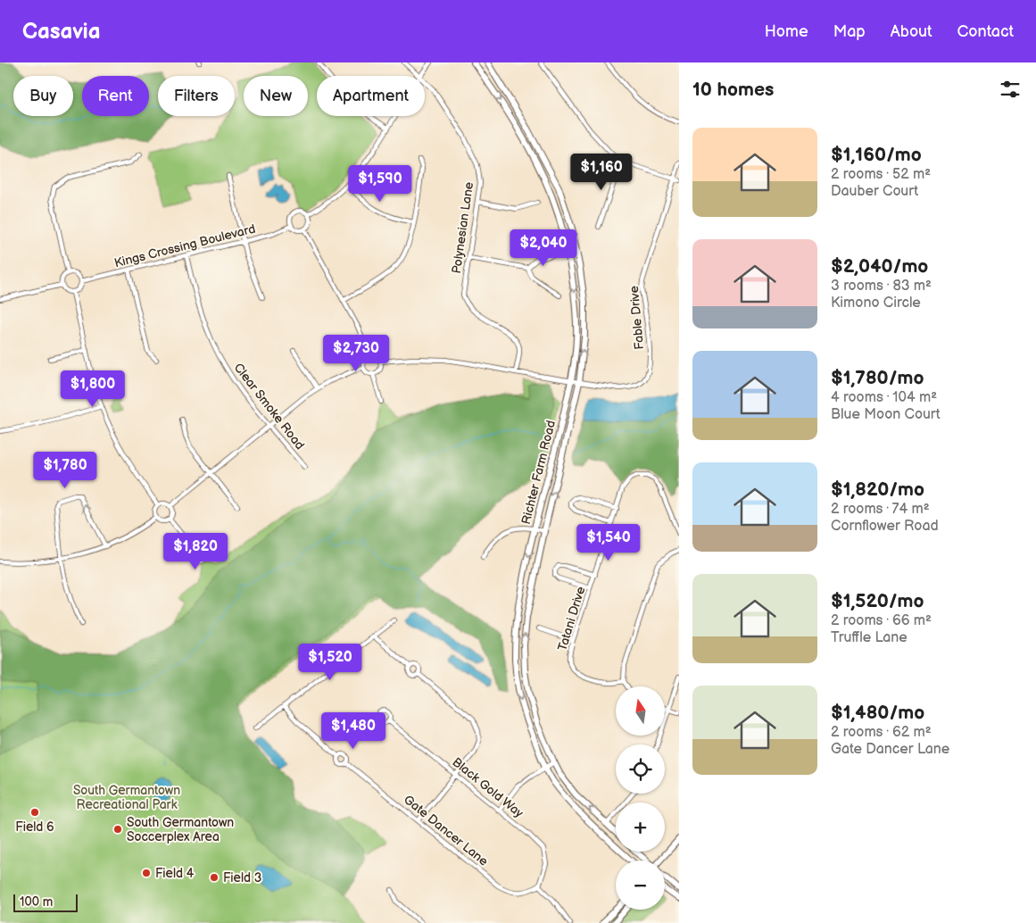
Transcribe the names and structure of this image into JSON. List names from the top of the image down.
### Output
{
  "streets": {
    "main road": ["Richter Farm Road"],
    "street": [
      "Polynesian Lane",
      "Kings Crossing Boulevard",
      "Fable Drive",
      "Clear Smoke Road",
      "Tatani Drive",
      "Black Gold Way",
      "Gate Dancer Lane"
    ]
  },
  "crossings": [
    ["Polynesian Lane", "Fable Drive"],
    ["Kings Crossing Boulevard", "Clear Smoke Road"],
    ["Fable Drive", "Richter Farm Road"],
    ["Black Gold Way", "Gate Dancer Lane"]
  ],
  "parks": ["South Germantown Recreational Park"],
  "places": [
    "Field 6",
    "South Germantown Soccerplex Area",
    "Field 4",
    "Field 3"
  ],
  "scale_bar": "100 m",
  "north": "top",
  "page": {
    "header": "Casavia",
    "nav": [
      "Home",
      "Map",
      "About",
      "Contact"
    ],
    "heading": "10 homes",
    "chip": [
      "Buy",
      "Rent",
      "Filters",
      "New",
      "Apartment"
    ],
    "list": [
      {
        "name": "$1,160/mo",
        "note": "2 rooms · 52 m² · Dauber Court"
      },
      {
        "name": "$2,040/mo",
        "note": "3 rooms · 83 m² · Kimono Circle"
      },
      {
        "name": "$1,780/mo",
        "note": "4 rooms · 104 m² · Blue Moon Court"
      },
      {
        "name": "$1,820/mo",
        "note": "2 rooms · 74 m² · Cornflower Road"
      },
      {
        "name": "$1,520/mo",
        "note": "2 rooms · 66 m² · Truffle Lane"
      },
      {
        "name": "$1,480/mo",
        "note": "2 rooms · 62 m² · Gate Dancer Lane"
      }
    ],
    "price": [
      "$1,160",
      "$1,590",
      "$2,040",
      "$2,730",
      "$1,800",
      "$1,780",
      "$1,540",
      "$1,820",
      "$1,520",
      "$1,480"
    ],
    "map_buttons": ["+", "−"],
    "scale": "100 m"
  }
}
